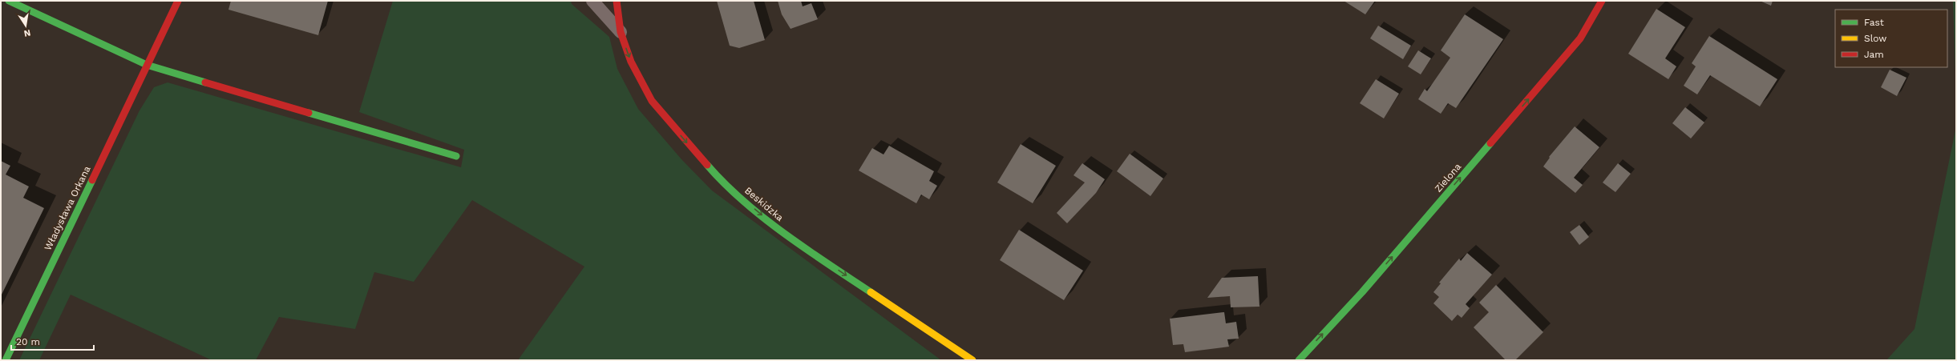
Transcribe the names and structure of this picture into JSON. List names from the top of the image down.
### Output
{
  "streets": {
    "street": ["Zielona", "Beskidzka", "Władysława Orkana"]
  },
  "one_way": ["Zielona", "Beskidzka"],
  "legend": ["Fast", "Slow", "Jam"],
  "scale_bar": "20 m",
  "north": "bottom"
}
